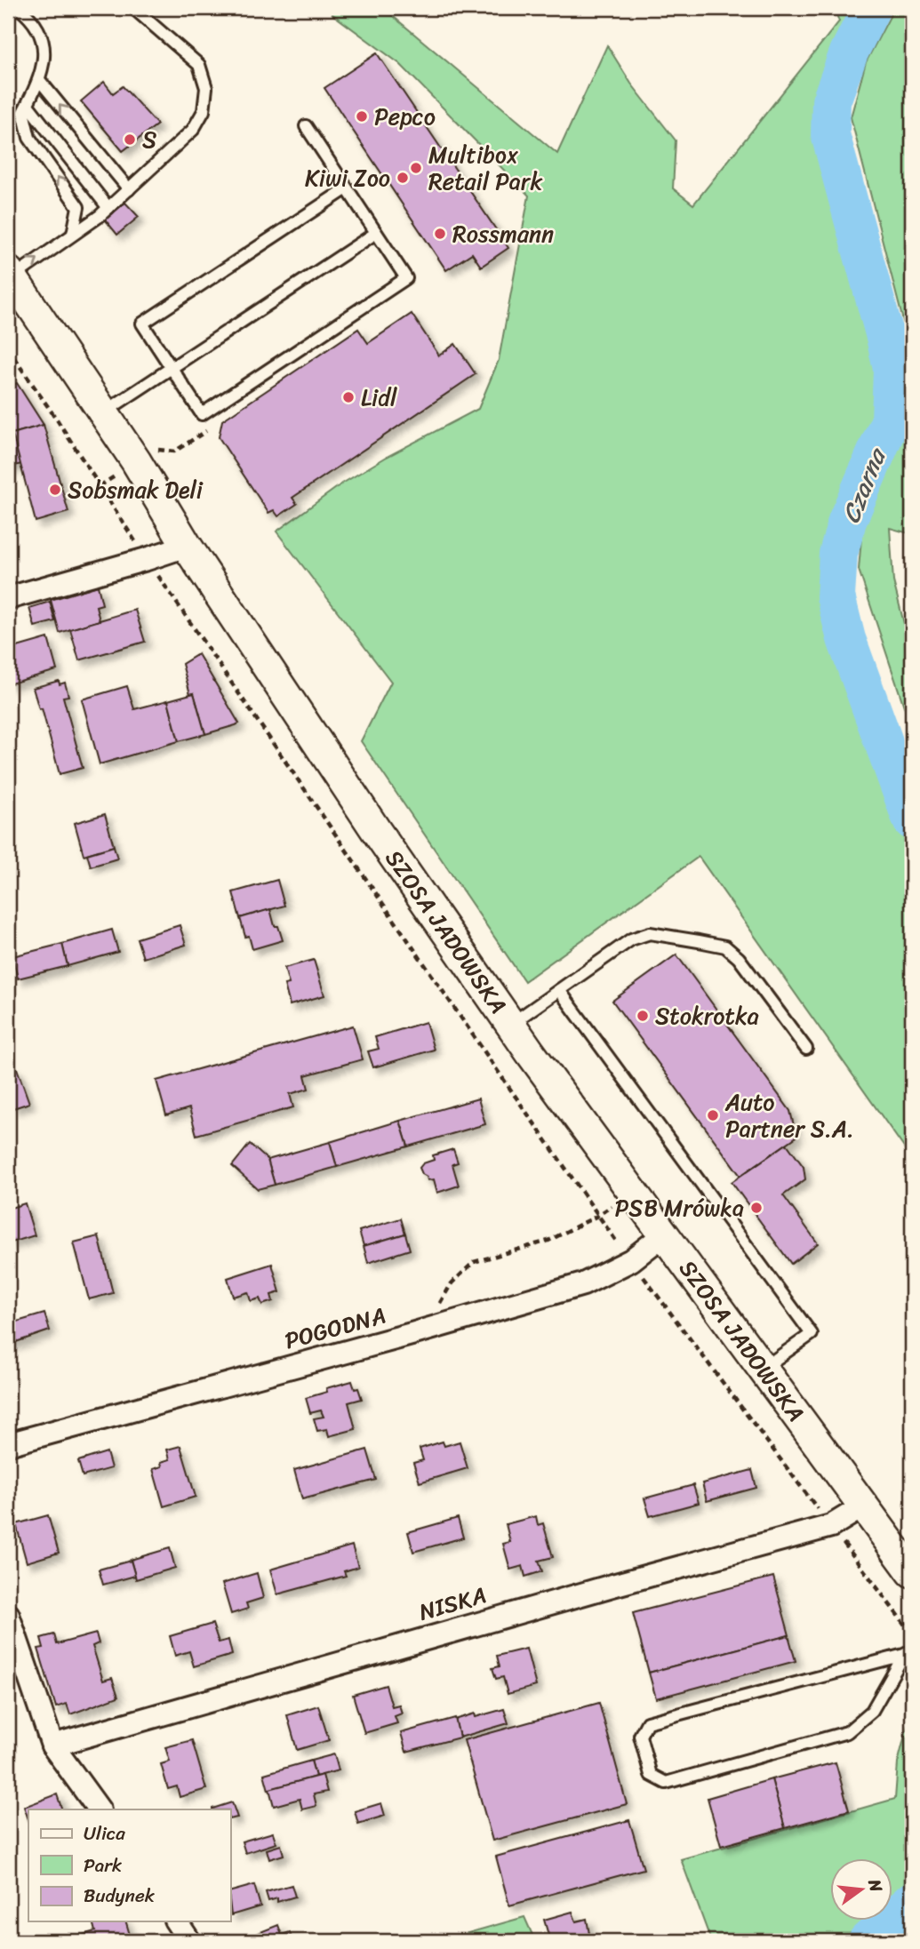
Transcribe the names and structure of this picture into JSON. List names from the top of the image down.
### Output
{
  "streets": {
    "main road": ["SZOSA JADOWSKA"],
    "street": ["POGODNA", "NISKA"]
  },
  "crossings": [
    ["SZOSA JADOWSKA", "POGODNA"],
    ["SZOSA JADOWSKA", "NISKA"]
  ],
  "water": ["Czarna"],
  "places": [
    "Pepco",
    "S",
    "Multibox Retail Park",
    "Kiwi Zoo",
    "Rossmann",
    "Lidl",
    "Sobsmak Deli",
    "Stokrotka",
    "Auto Partner S.A.",
    "PSB Mrówka"
  ],
  "legend": ["Ulica", "Park", "Budynek"],
  "north": "right"
}
